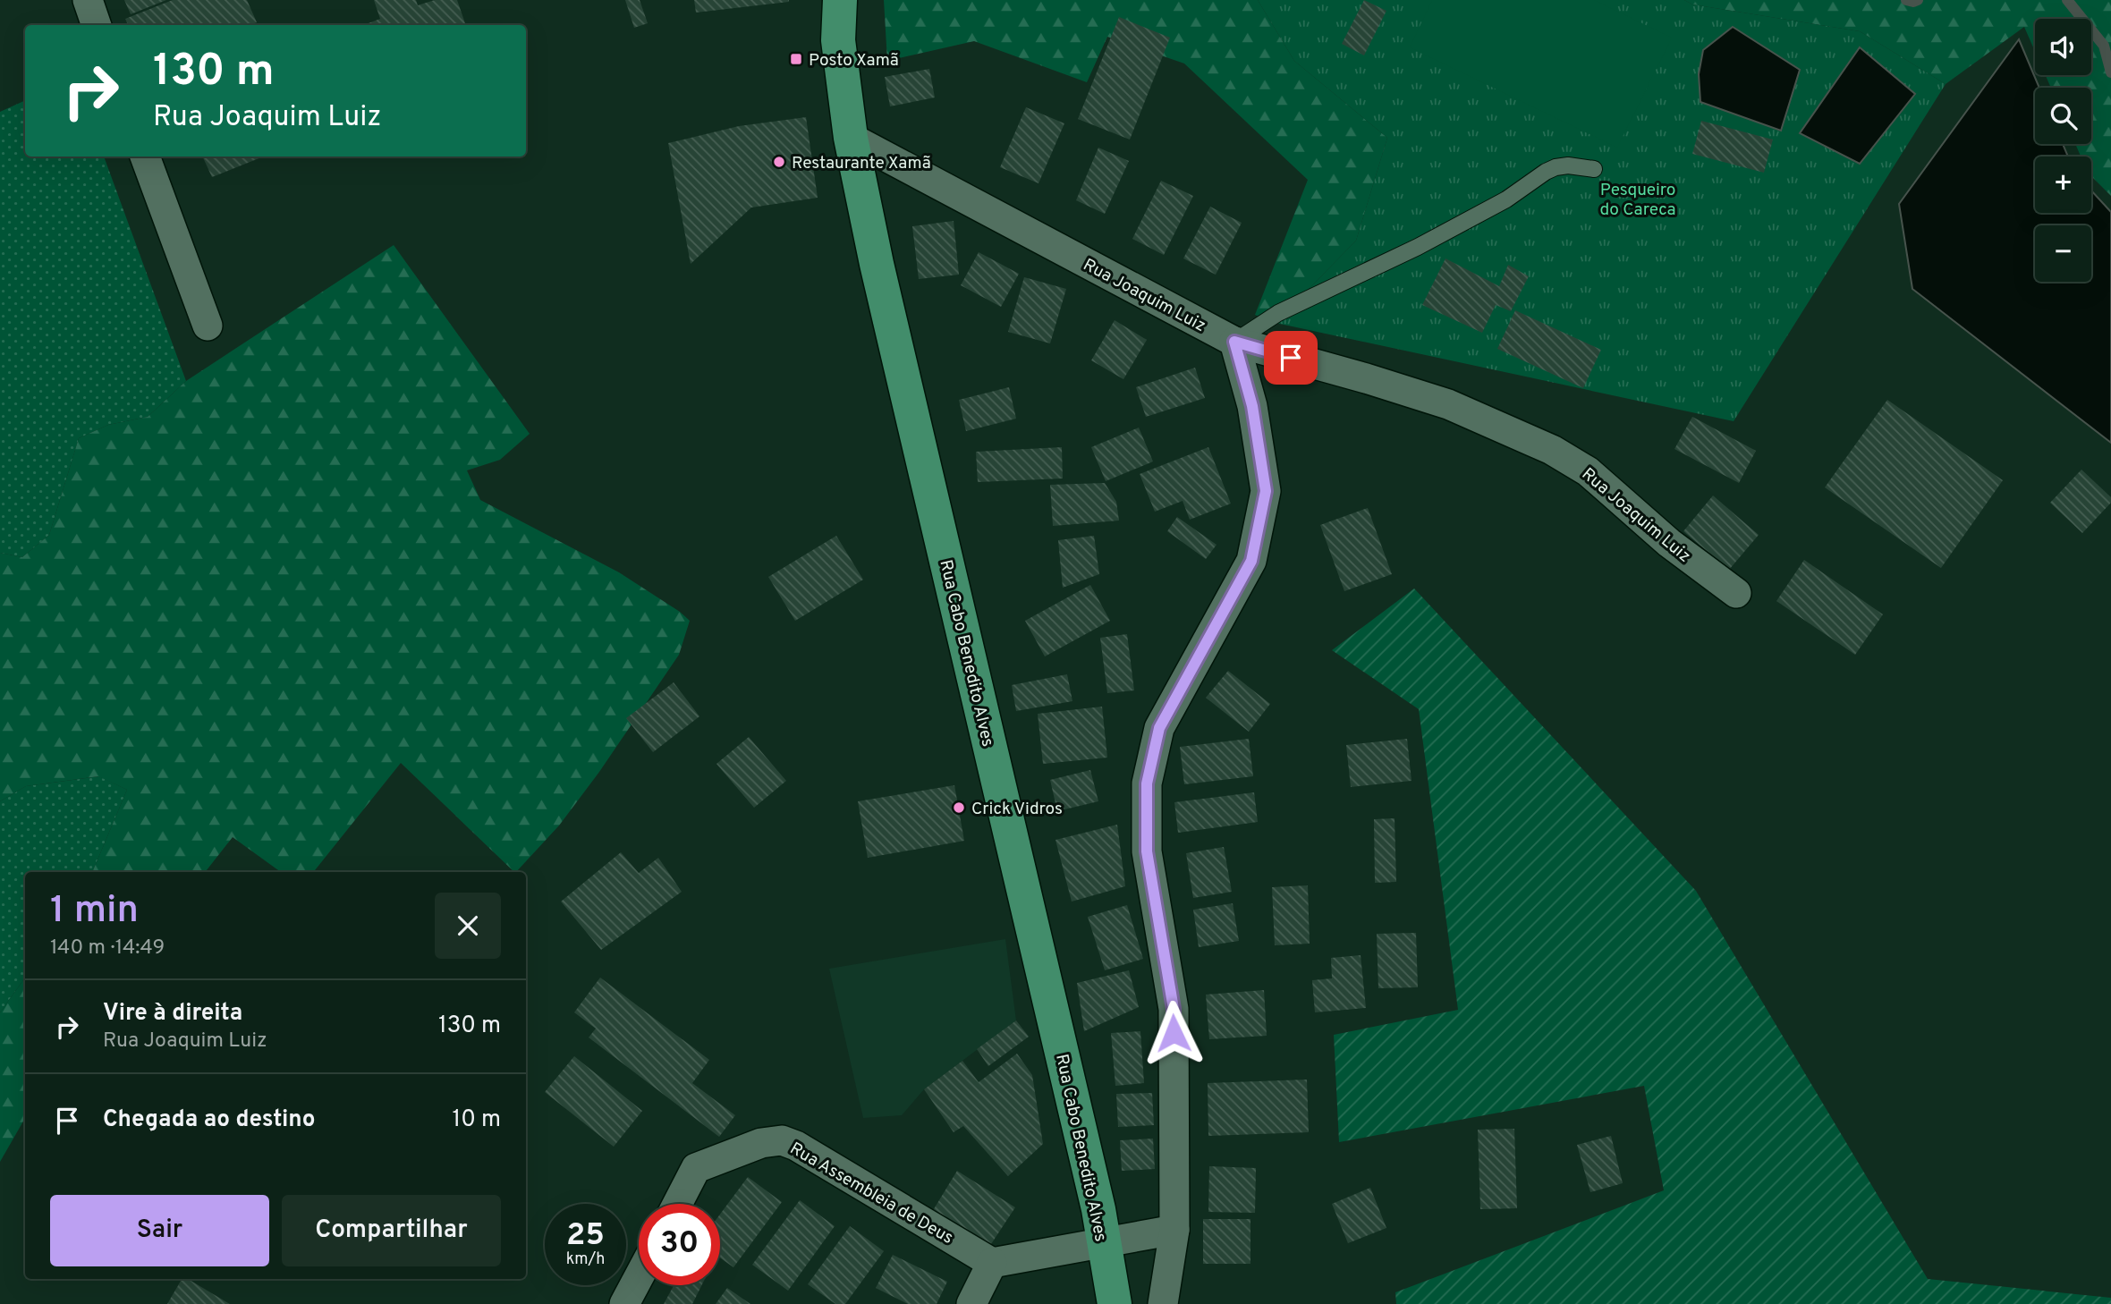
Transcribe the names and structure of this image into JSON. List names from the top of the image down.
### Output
{
  "streets": {
    "main road": ["Rua Cabo Benedito Alves"],
    "street": ["Rua Joaquim Luiz", "Rua Assembleia de Deus"]
  },
  "crossings": [
    ["Rua Joaquim Luiz", "Rua Cabo Benedito Alves"]
  ],
  "parks": ["Pesqueiro do Careca"],
  "places": {
    "transit": ["Posto Xamã"],
    "other": ["Restaurante Xamã", "Crick Vidros"]
  },
  "page": {
    "map_buttons": ["+", "−"],
    "turn": ["130 m", "Rua Joaquim Luiz"],
    "heading": ["1 min", "140 m · 14:49"],
    "list": [
      {
        "name": "Vire à direita",
        "note": "Rua Joaquim Luiz",
        "value": "130 m"
      },
      {
        "name": "Chegada ao destino",
        "value": "10 m"
      }
    ],
    "buttons": ["Sair", "Compartilhar"],
    "speed": "25 km/h",
    "limit": "30"
  }
}
